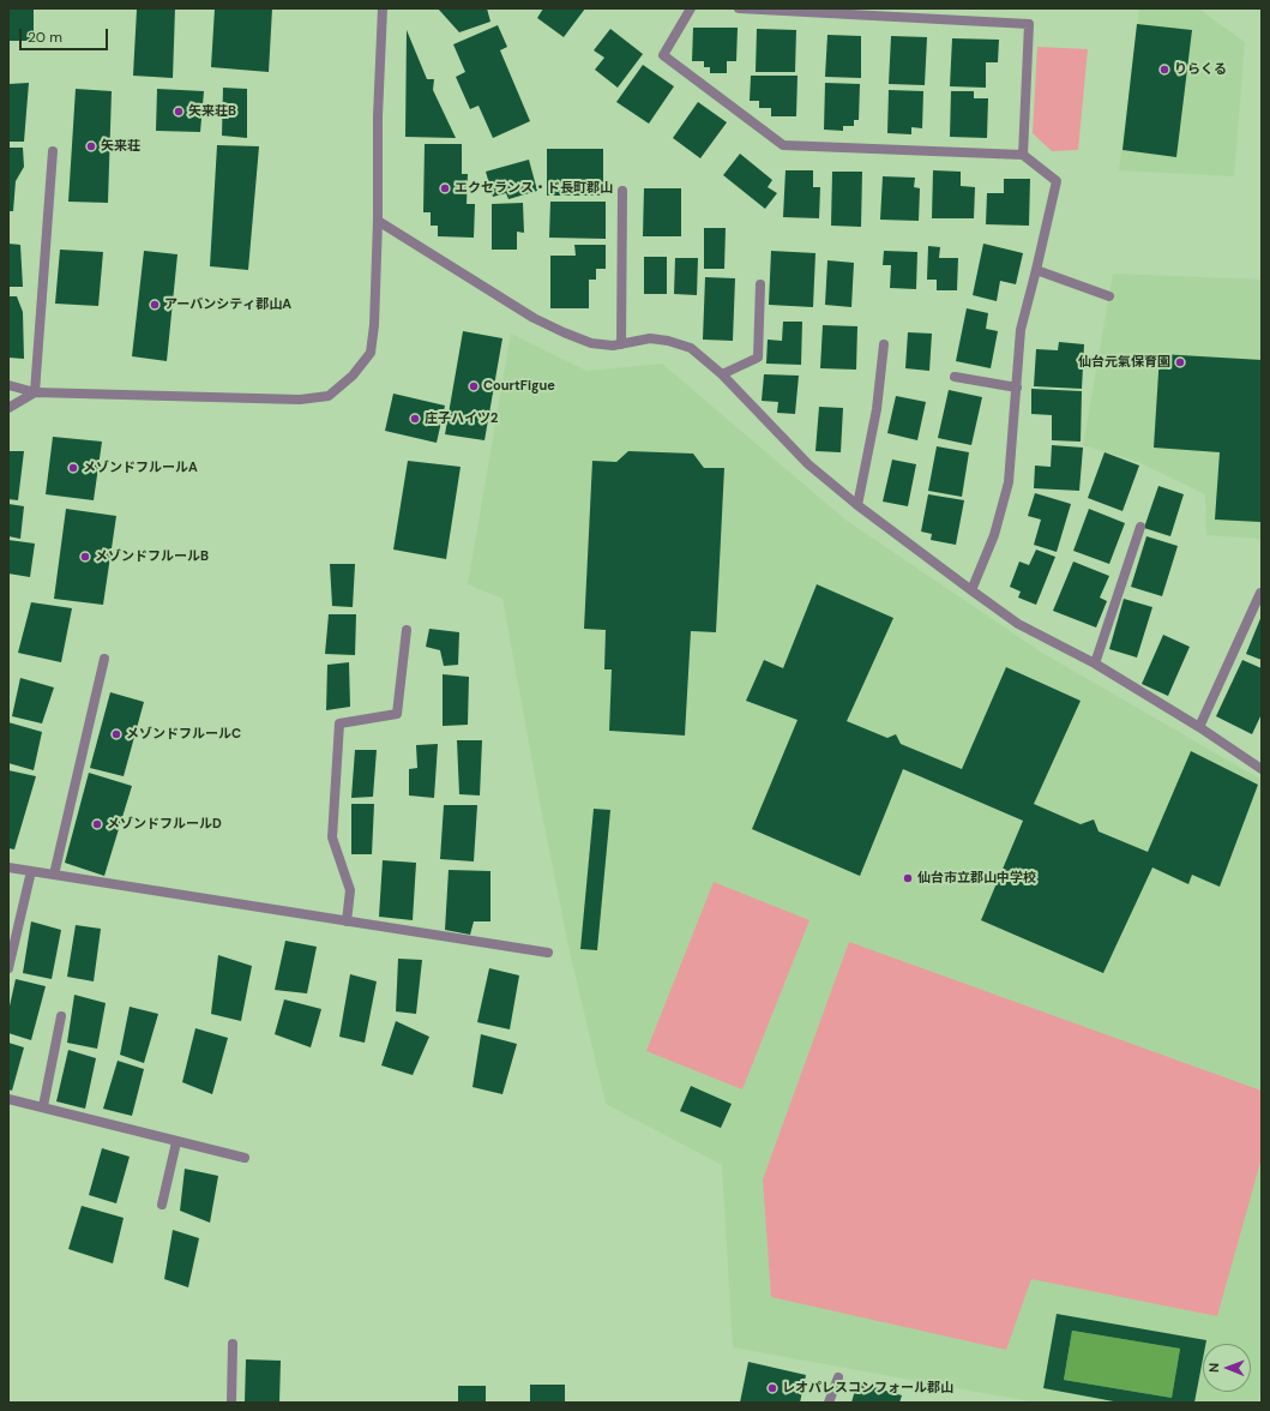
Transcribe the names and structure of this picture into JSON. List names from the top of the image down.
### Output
{
  "places": [
    "りらくる",
    "矢来荘B",
    "矢来荘",
    "エクセランス・ド長町郡山",
    "アーバンシティ郡山A",
    "仙台元氣保育園",
    "CourtFigue",
    "庄子ハイツ2",
    "メゾンドフルールA",
    "メゾンドフルールB",
    "メゾンドフルールC",
    "メゾンドフルールD",
    "仙台市立郡山中学校",
    "レオパレスコンフォール郡山"
  ],
  "scale_bar": "20 m",
  "north": "left"
}
